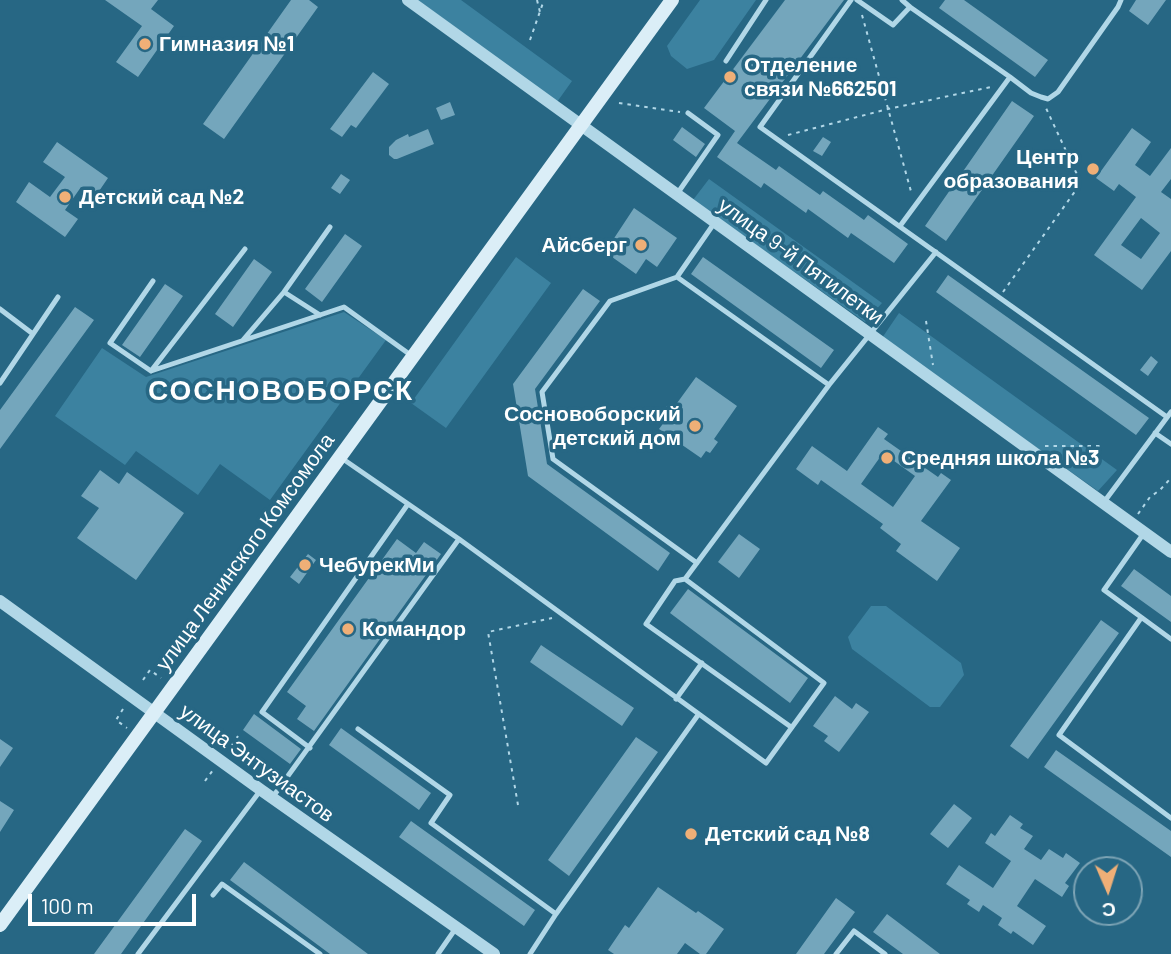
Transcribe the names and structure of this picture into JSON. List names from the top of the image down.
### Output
{
  "streets": {
    "main road": ["улица Ленинского Комсомола"],
    "street": ["улица 9-й Пятилетки", "улица Энтузиастов"]
  },
  "crossings": [
    ["улица 9-й Пятилетки", "улица Ленинского Комсомола"],
    ["улица Ленинского Комсомола", "улица Энтузиастов"]
  ],
  "districts": ["СОСНОВОБОРСК"],
  "places": [
    "Гимназия №1",
    "Отделение связи №662501",
    "Центр образования",
    "Детский сад №2",
    "Айсберг",
    "Сосновоборский детский дом",
    "Средняя школа №3",
    "ЧебурекМи",
    "Командор",
    "Детский сад №8"
  ],
  "scale_bar": "100 m",
  "north": "bottom"
}
